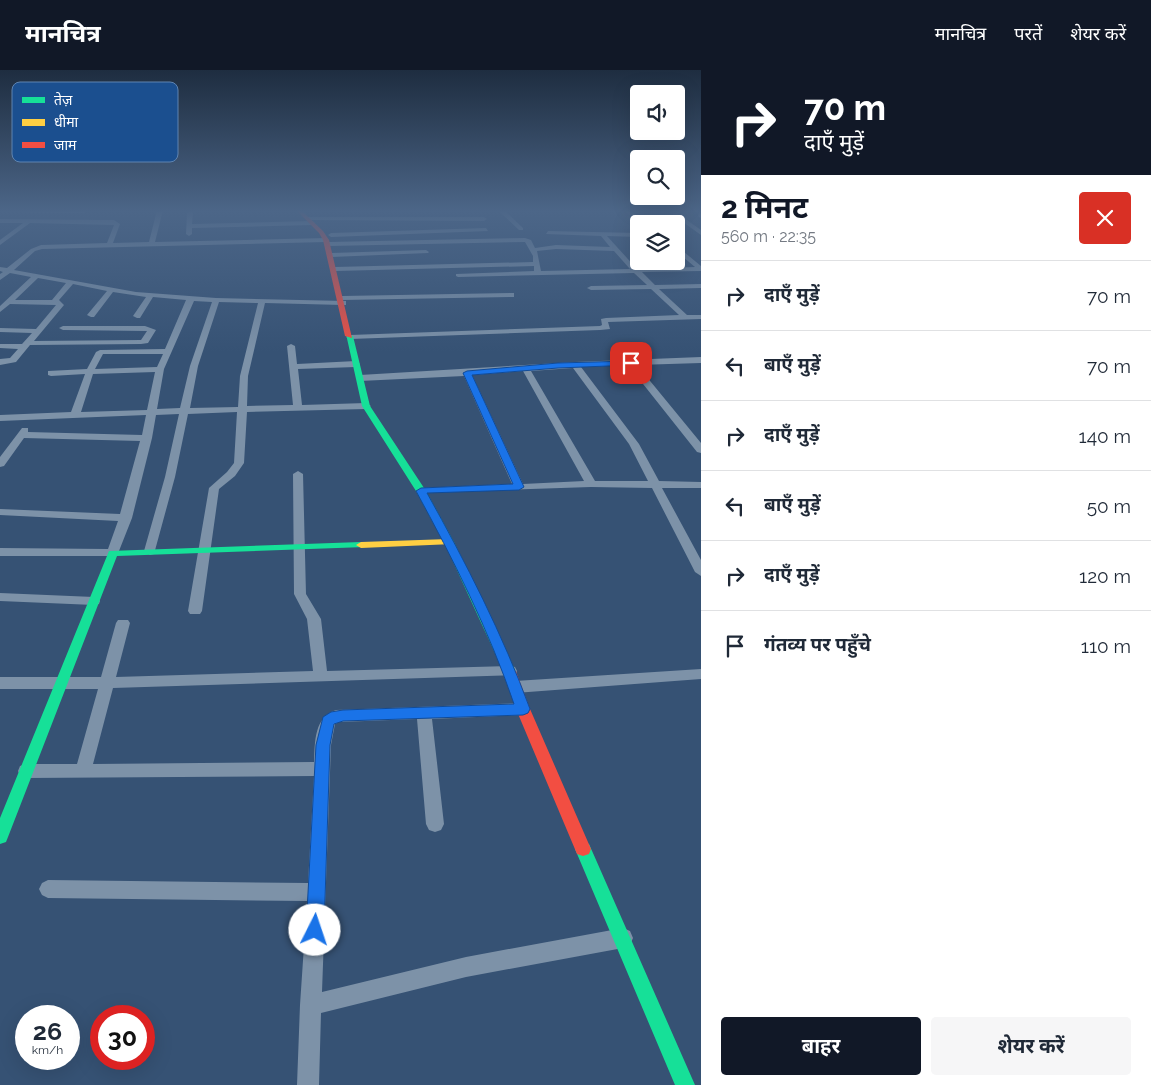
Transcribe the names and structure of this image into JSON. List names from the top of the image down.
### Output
{
  "legend": ["तेज़", "धीमा", "जाम"],
  "page": {
    "header": "मानचित्र",
    "nav": ["मानचित्र", "परतें", "शेयर करें"],
    "turn": ["70 m", "दाएँ मुड़ें"],
    "heading": ["2 मिनट", "560 m · 22:35"],
    "list": [
      {
        "name": "दाएँ मुड़ें",
        "value": "70 m"
      },
      {
        "name": "बाएँ मुड़ें",
        "value": "70 m"
      },
      {
        "name": "दाएँ मुड़ें",
        "value": "140 m"
      },
      {
        "name": "बाएँ मुड़ें",
        "value": "50 m"
      },
      {
        "name": "दाएँ मुड़ें",
        "value": "120 m"
      },
      {
        "name": "गंतव्य पर पहुँचे",
        "value": "110 m"
      }
    ],
    "speed": "26 km/h",
    "limit": "30",
    "buttons": ["बाहर", "शेयर करें"]
  }
}
